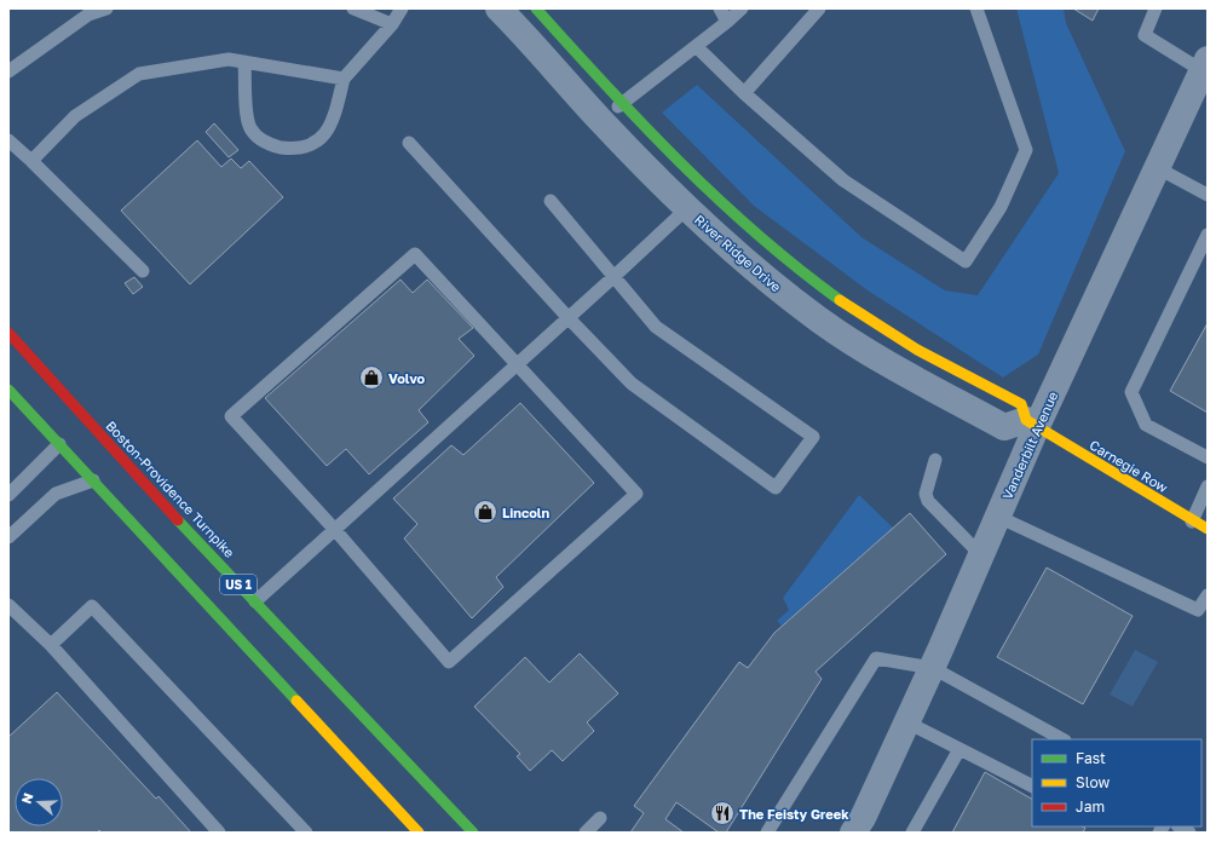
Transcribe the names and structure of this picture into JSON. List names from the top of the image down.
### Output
{
  "streets": {
    "main road": [
      "River Ridge Drive",
      "Carnegie Row",
      "Boston-Providence Turnpike",
      "US 1"
    ],
    "street": ["Vanderbilt Avenue"]
  },
  "crossings": [
    ["River Ridge Drive", "Vanderbilt Avenue"],
    ["River Ridge Drive", "Carnegie Row"],
    ["Vanderbilt Avenue", "Carnegie Row"]
  ],
  "places": {
    "shop": ["Volvo", "Lincoln"],
    "restaurant": ["The Feisty Greek"]
  },
  "legend": ["Fast", "Slow", "Jam"],
  "north": "left"
}
